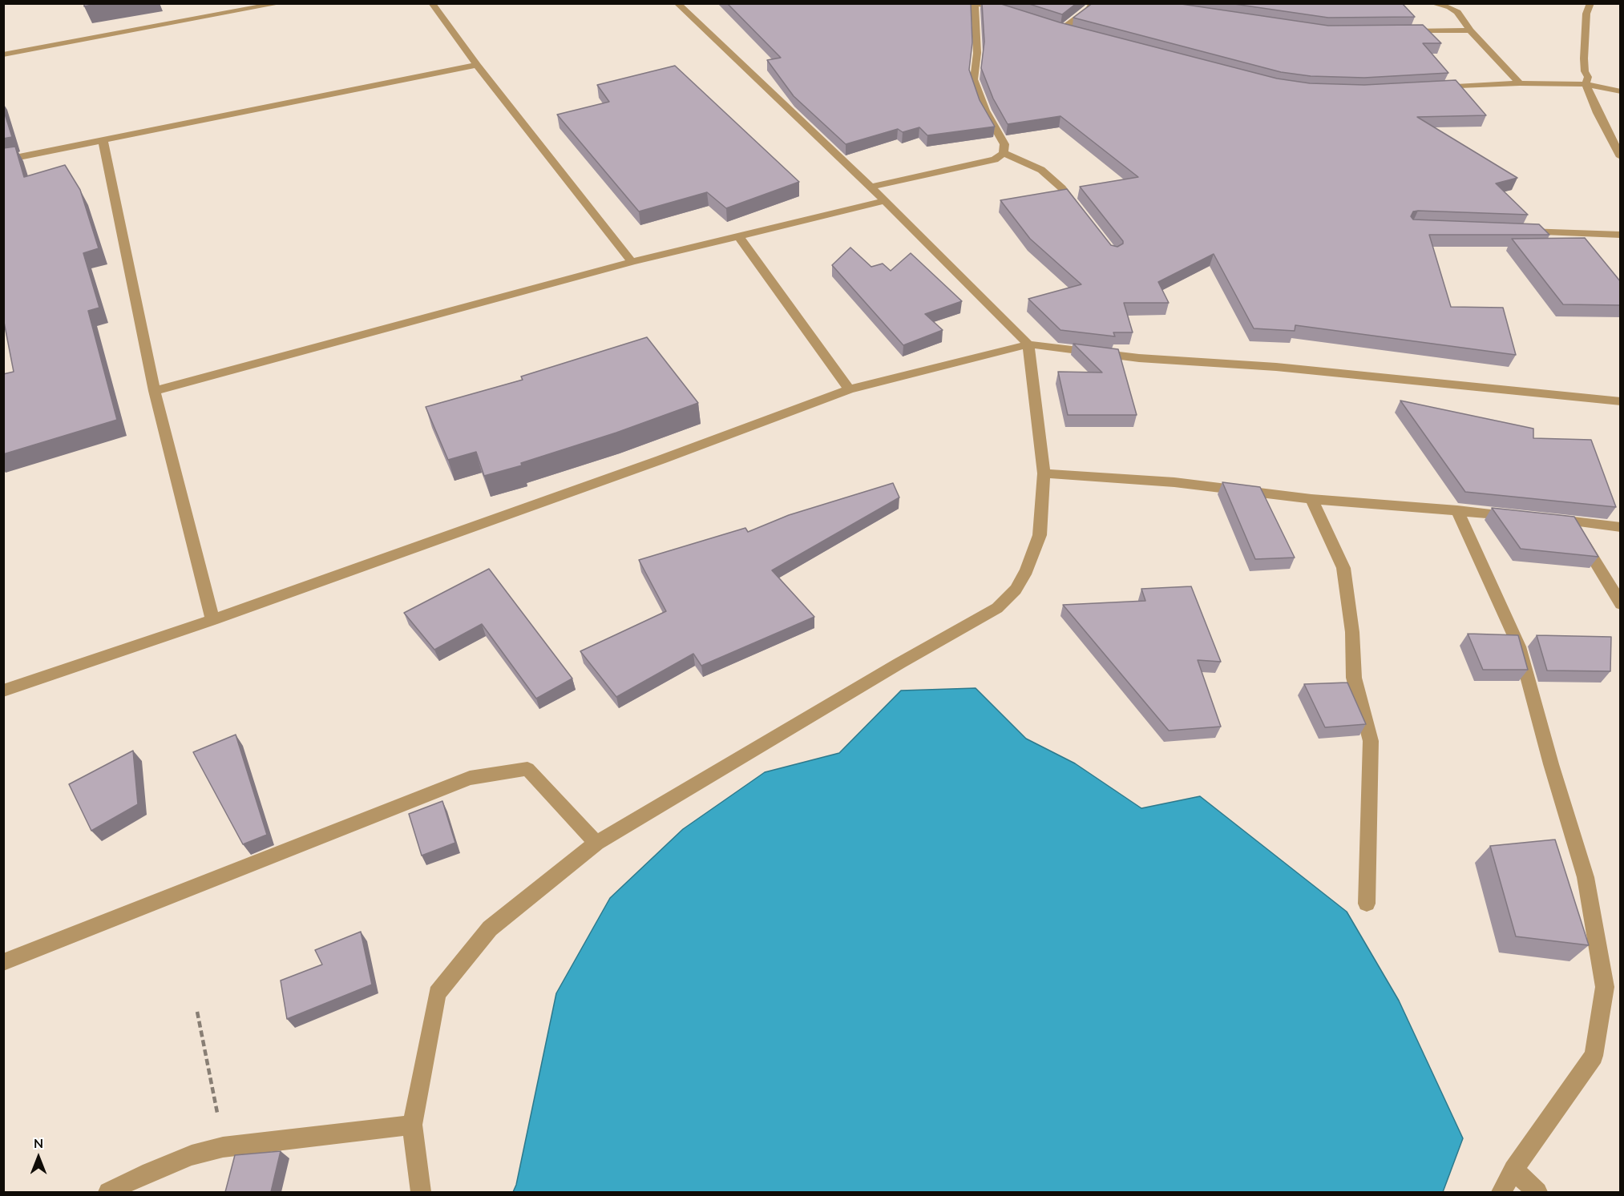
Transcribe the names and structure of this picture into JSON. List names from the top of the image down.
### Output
{
  "north": "top"
}
